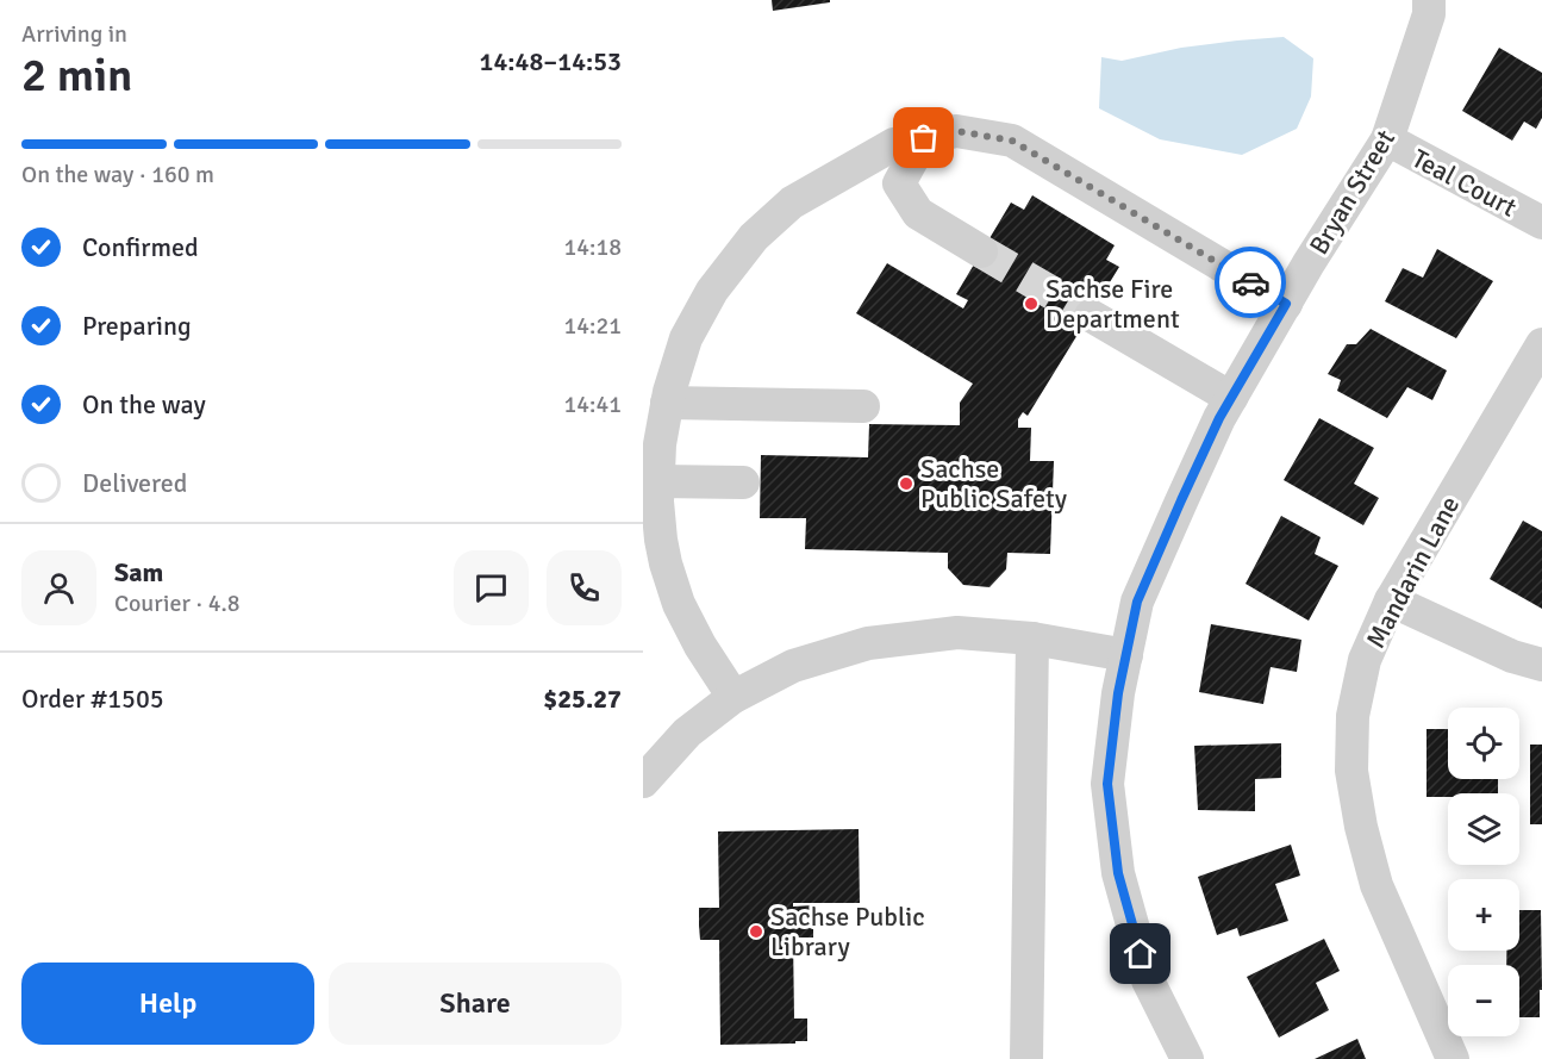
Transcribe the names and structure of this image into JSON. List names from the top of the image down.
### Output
{
  "streets": {
    "street": ["Teal Court", "Bryan Street", "Mandarin Lane"]
  },
  "crossings": [
    ["Teal Court", "Bryan Street"]
  ],
  "places": ["Sachse Fire Department", "Sachse Public Safety", "Sachse Public Library"],
  "page": {
    "heading": ["2 min", "Arriving in", "14:48–14:53"],
    "panel": [
      "Sam",
      "Courier · 4.8",
      "Order #1505",
      "$25.27"
    ],
    "bar": "On the way · 160 m",
    "list": [
      ["Confirmed", "14:18"],
      ["Preparing", "14:21"],
      ["On the way", "14:41"],
      "Delivered"
    ],
    "map_buttons": ["+", "−"],
    "buttons": ["Help", "Share"]
  }
}
